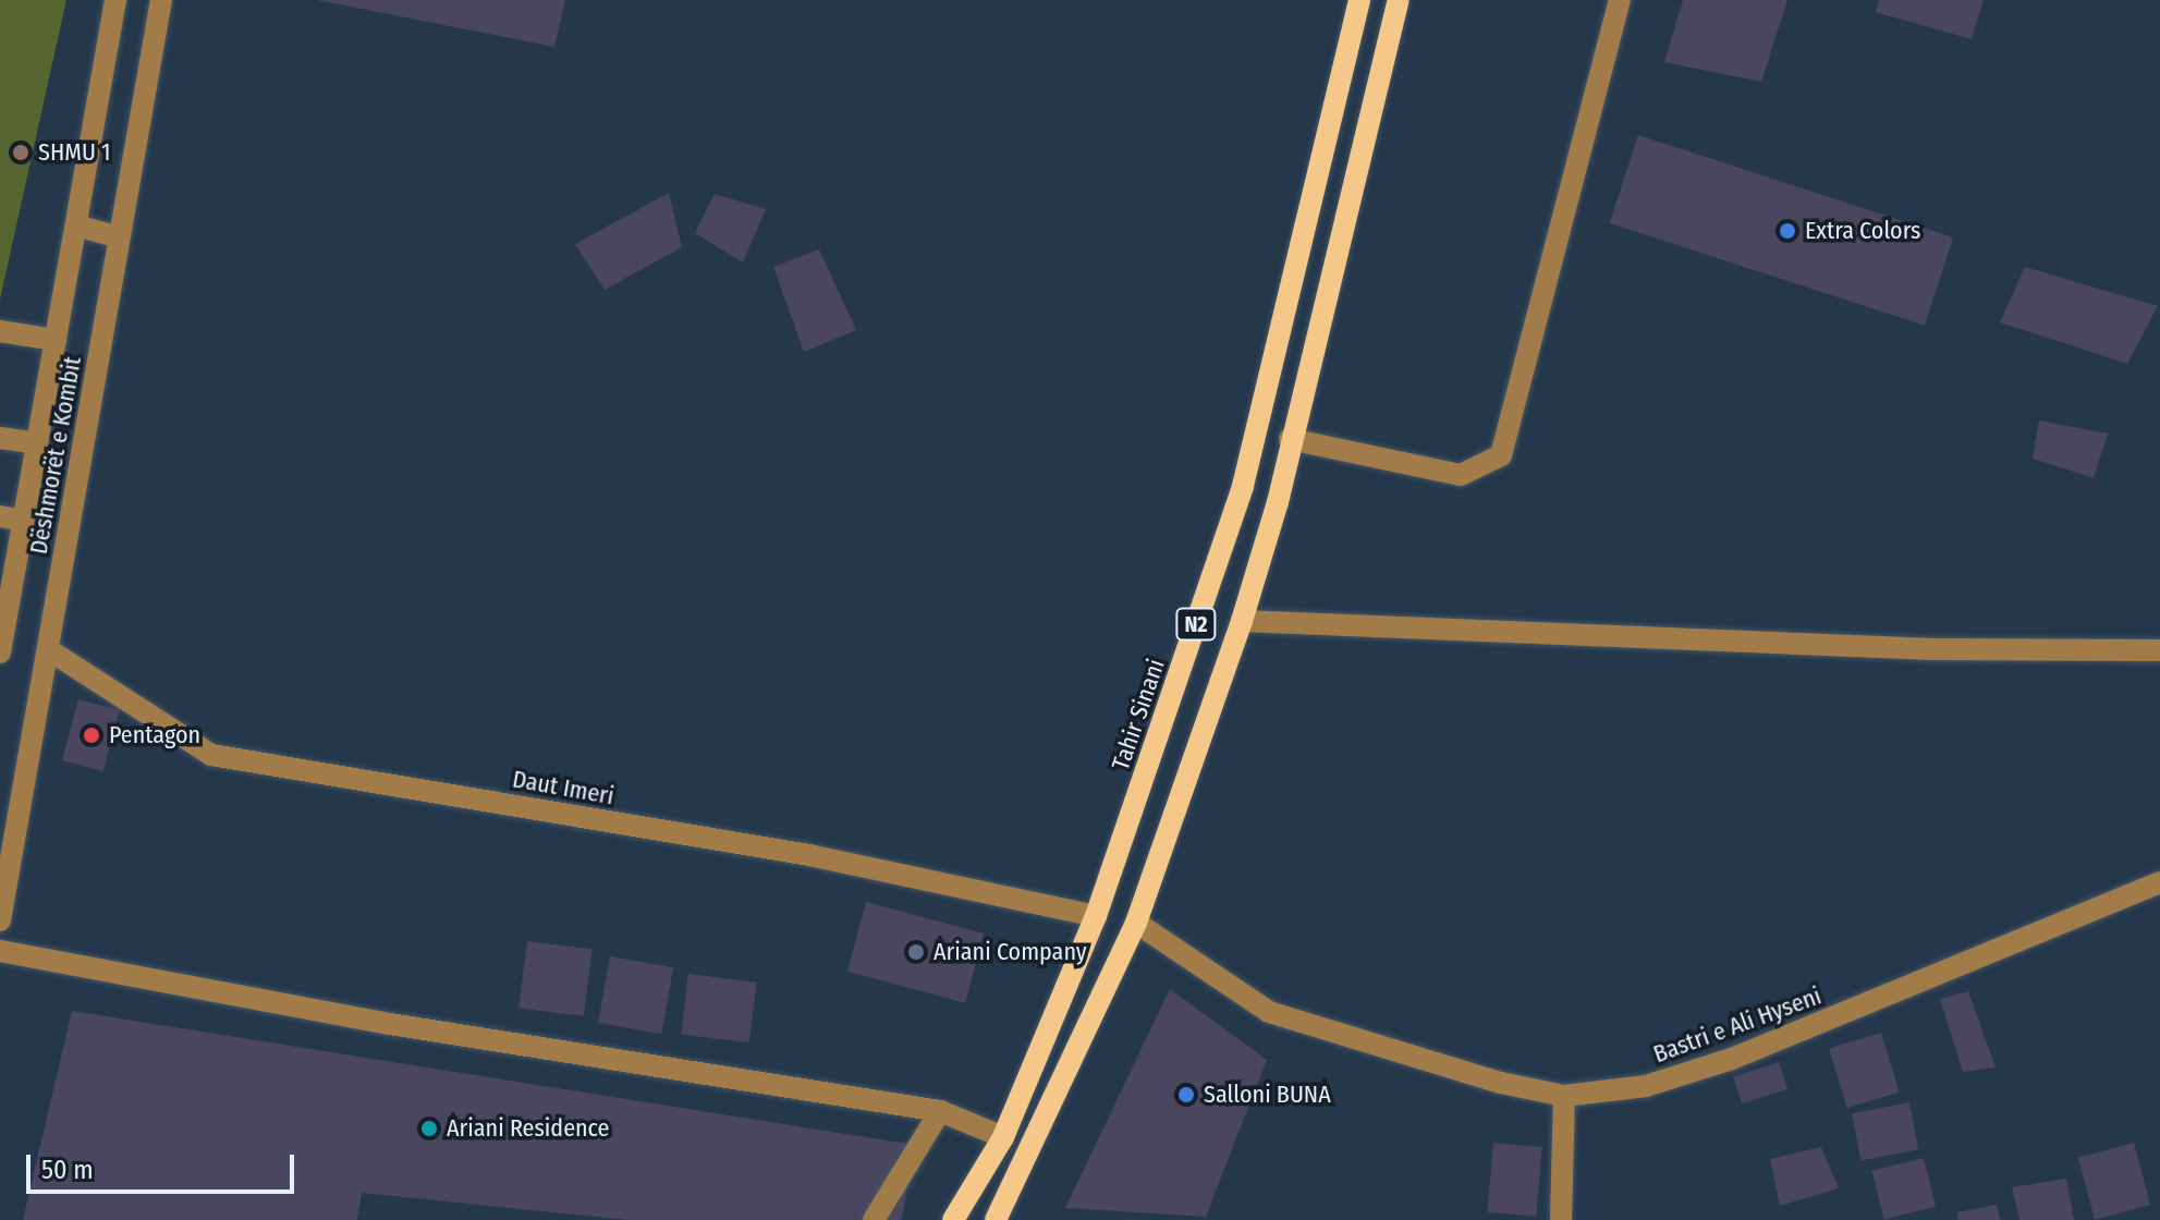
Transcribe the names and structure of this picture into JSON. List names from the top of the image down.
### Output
{
  "streets": {
    "main road": ["N2", "Tahir Sinani"],
    "street": ["Dëshmorët e Kombit", "Daut Imeri", "Bastri e Ali Hyseni"]
  },
  "crossings": [
    ["Dëshmorët e Kombit", "Daut Imeri"],
    ["N2", "Bastri e Ali Hyseni"],
    ["Tahir Sinani", "Daut Imeri"]
  ],
  "places": [
    "SHMU 1",
    "Extra Colors",
    "Pentagon",
    "Ariani Company",
    "Salloni BUNA",
    "Ariani Residence"
  ],
  "scale_bar": "50 m"
}
